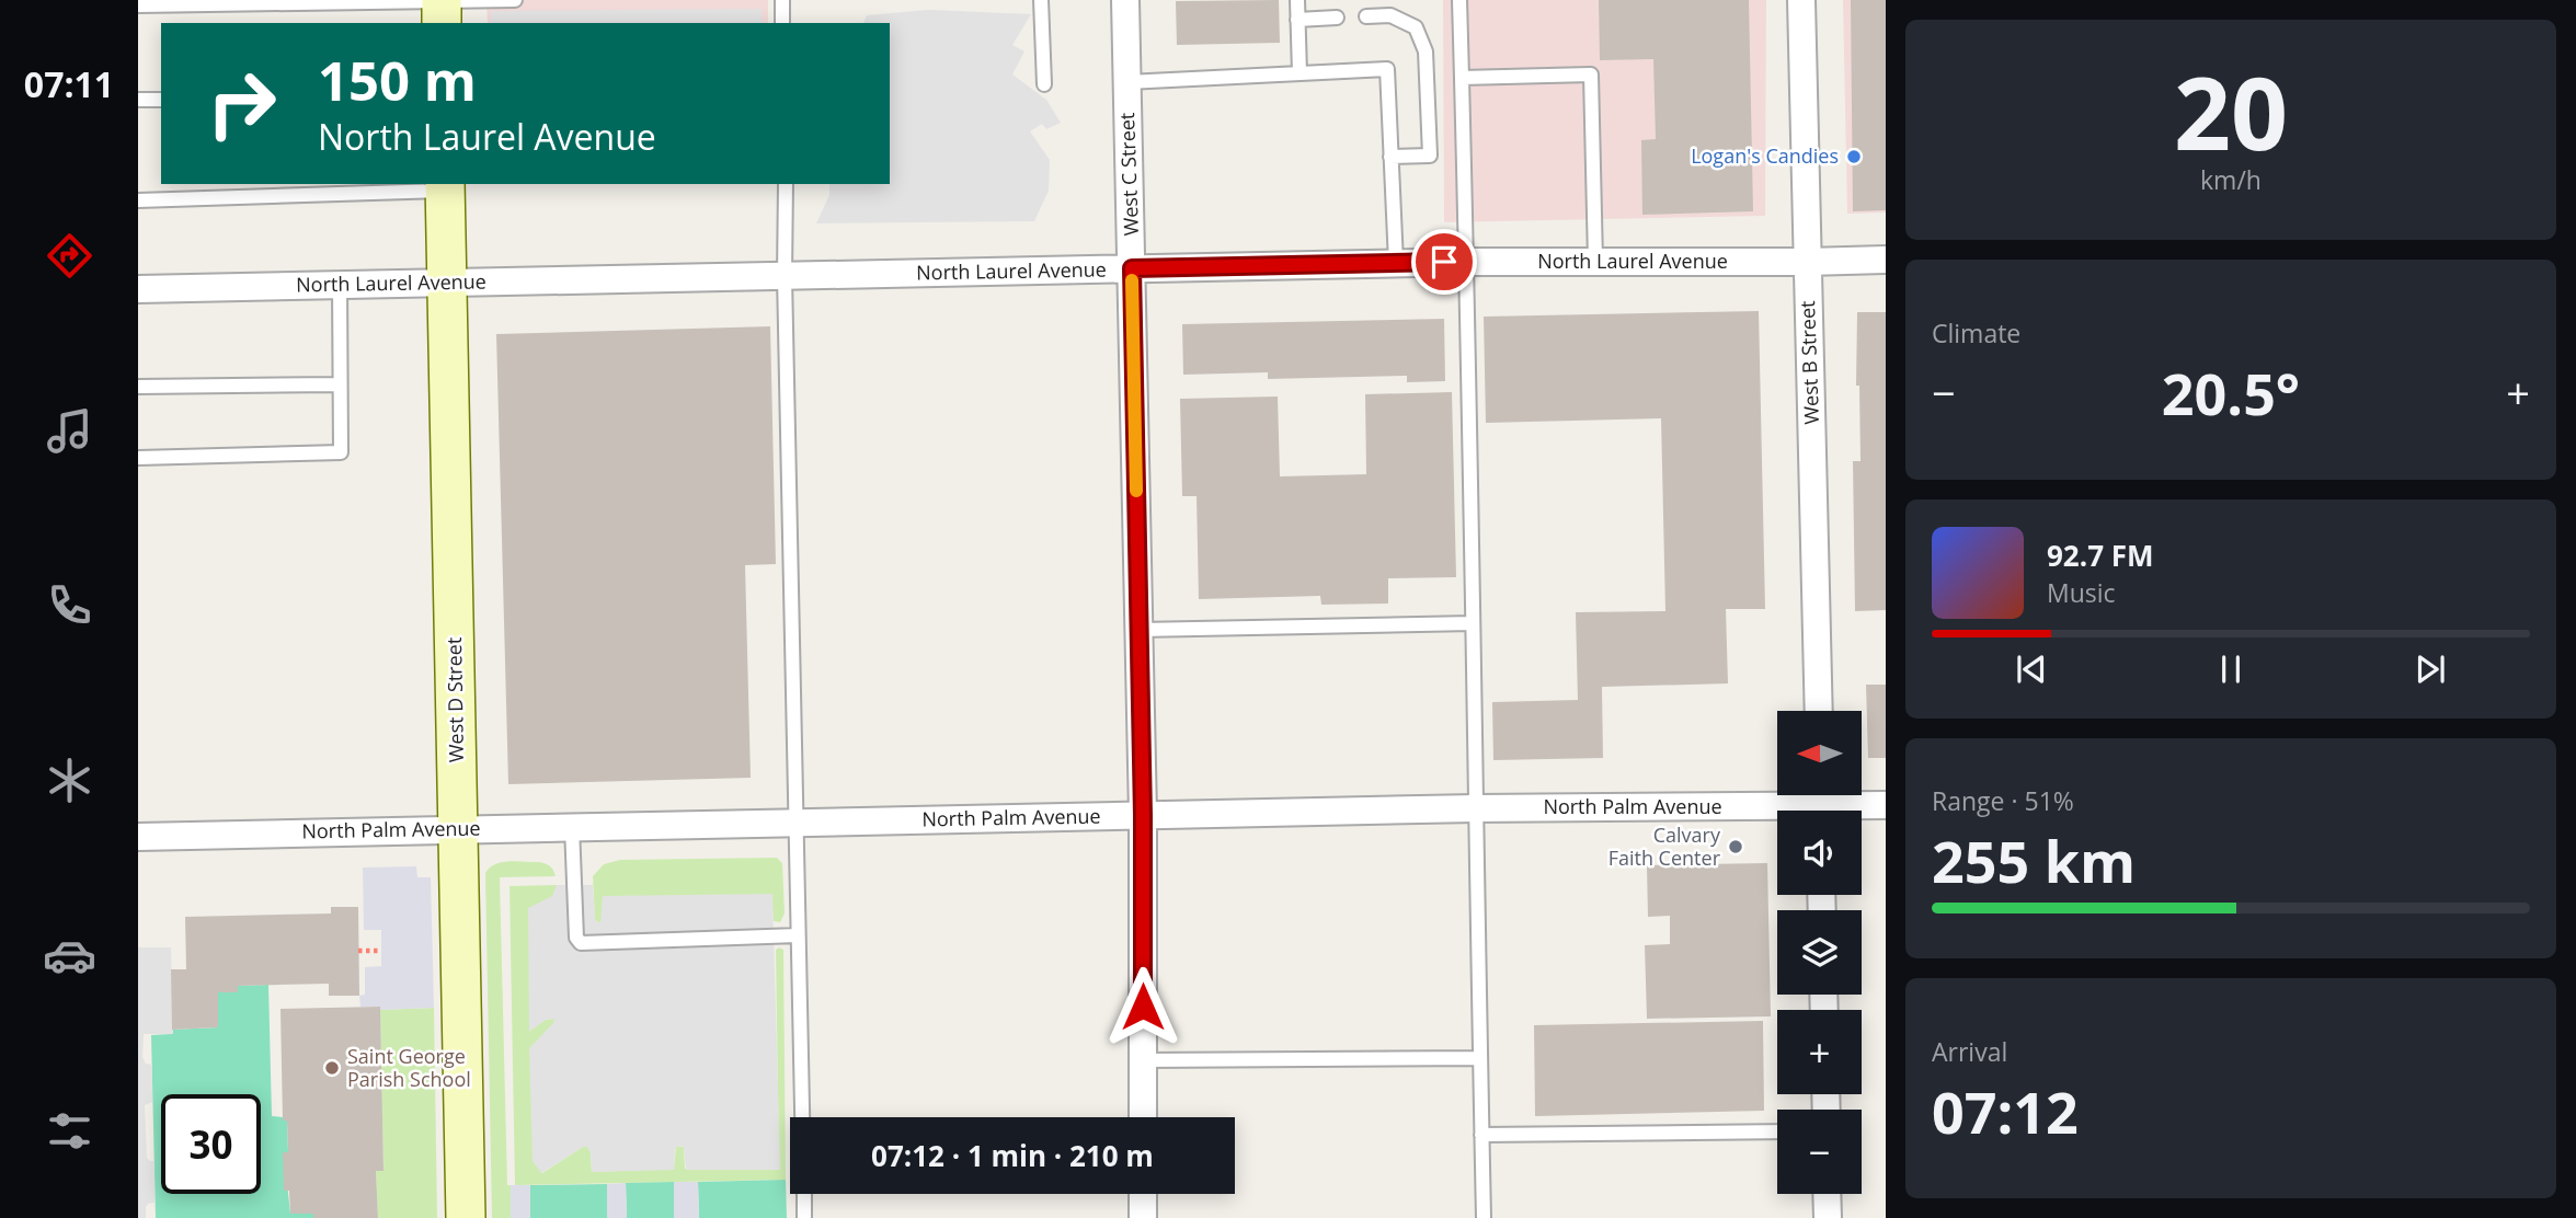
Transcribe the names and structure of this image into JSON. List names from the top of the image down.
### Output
{
  "streets": {
    "main road": ["West D Street"],
    "street": [
      "West C Street",
      "North Laurel Avenue",
      "West B Street",
      "North Palm Avenue"
    ]
  },
  "crossings": [
    ["West C Street", "North Laurel Avenue"],
    ["West C Street", "North Palm Avenue"],
    ["North Laurel Avenue", "West B Street"],
    ["North Laurel Avenue", "West D Street"],
    ["West D Street", "North Palm Avenue"]
  ],
  "places": ["Logan's Candies", "Calvary Faith Center", "Saint George Parish School"],
  "north": "left",
  "page": {
    "tabs": "07:11",
    "tile": [
      ["20", "km/h"],
      "Climate",
      ["Range · 51%", "255 km"],
      ["Arrival", "07:12"]
    ],
    "turn": ["150 m", "North Laurel Avenue"],
    "heat": ["−", "20.5°", "+"],
    "song": ["92.7 FM", "Music"],
    "map_buttons": ["+", "−"],
    "limit": "30",
    "trip": "07:12 · 1 min · 210 m"
  }
}
